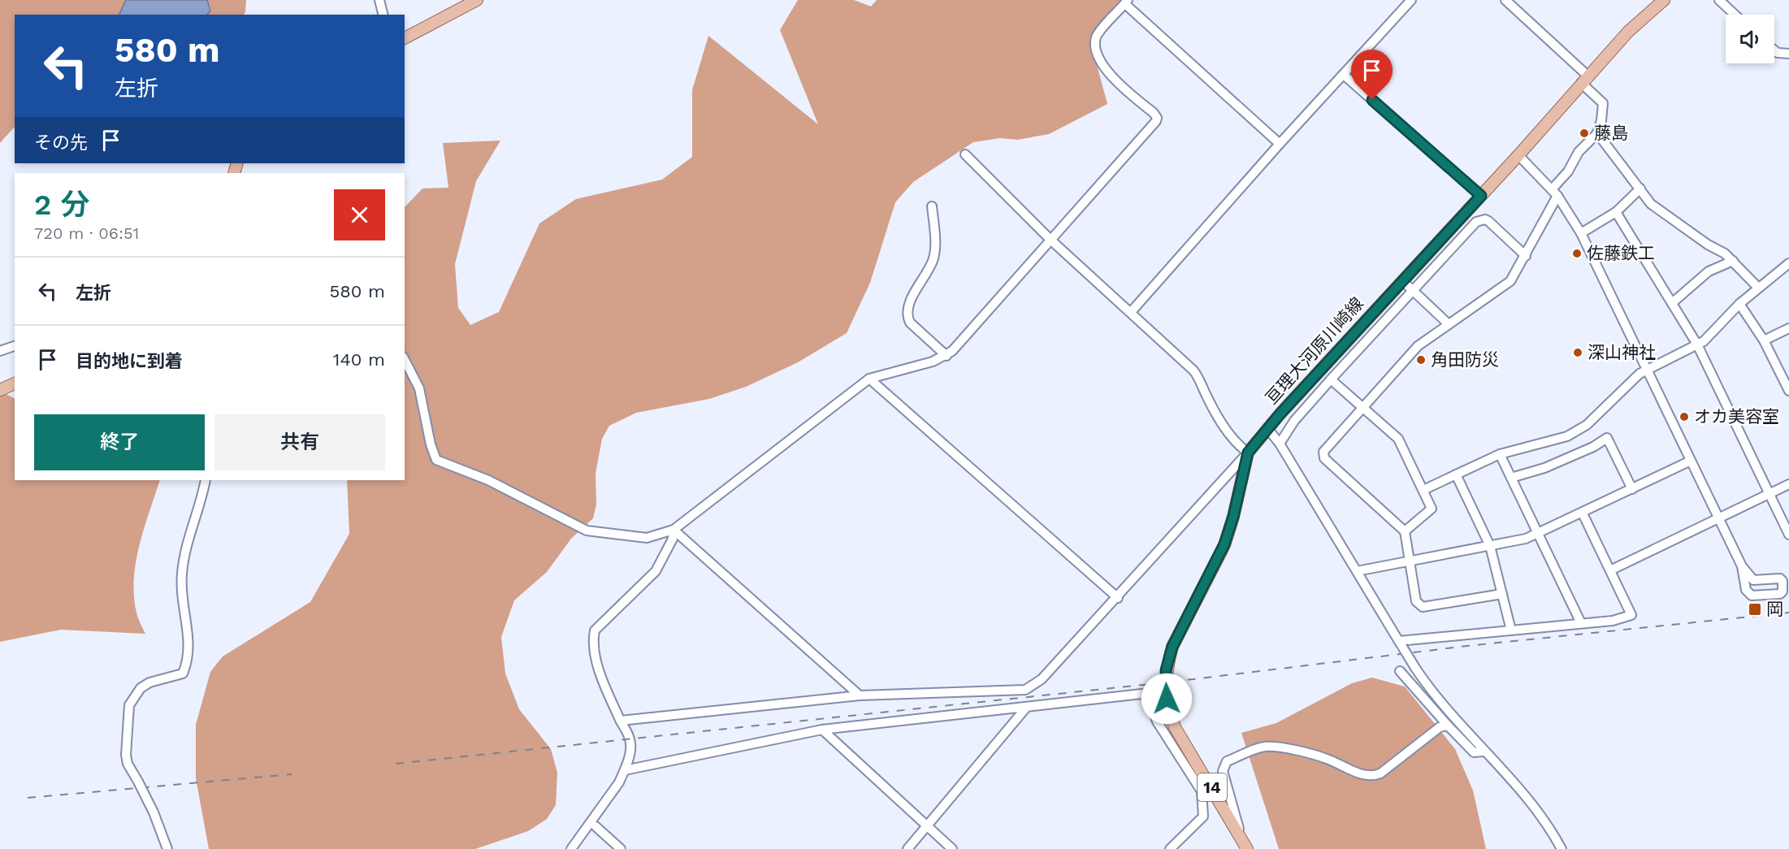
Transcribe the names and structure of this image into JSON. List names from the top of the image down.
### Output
{
  "streets": {
    "main road": ["亘理大河原川崎線", "14"]
  },
  "places": {
    "other": [
      "藤島",
      "佐藤鉄工",
      "深山神社",
      "角田防災",
      "オカ美容室"
    ],
    "transit": ["岡"]
  },
  "page": {
    "turn": ["580 m", "左折"],
    "then": "その先",
    "heading": ["2 分", "720 m · 06:51"],
    "list": [
      {
        "name": "左折",
        "value": "580 m"
      },
      {
        "name": "目的地に到着",
        "value": "140 m"
      }
    ],
    "buttons": ["終了", "共有"]
  }
}
